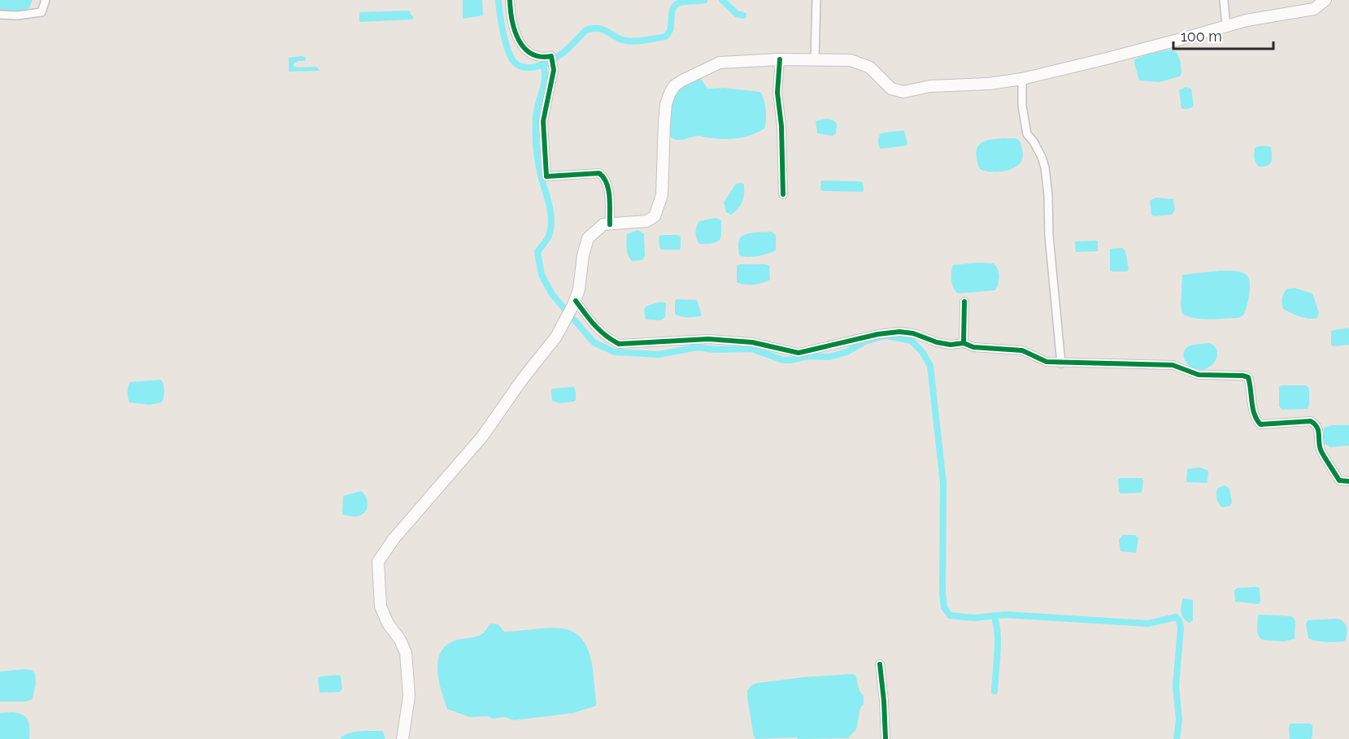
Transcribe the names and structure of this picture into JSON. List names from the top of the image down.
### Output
{
  "scale_bar": "100 m"
}
